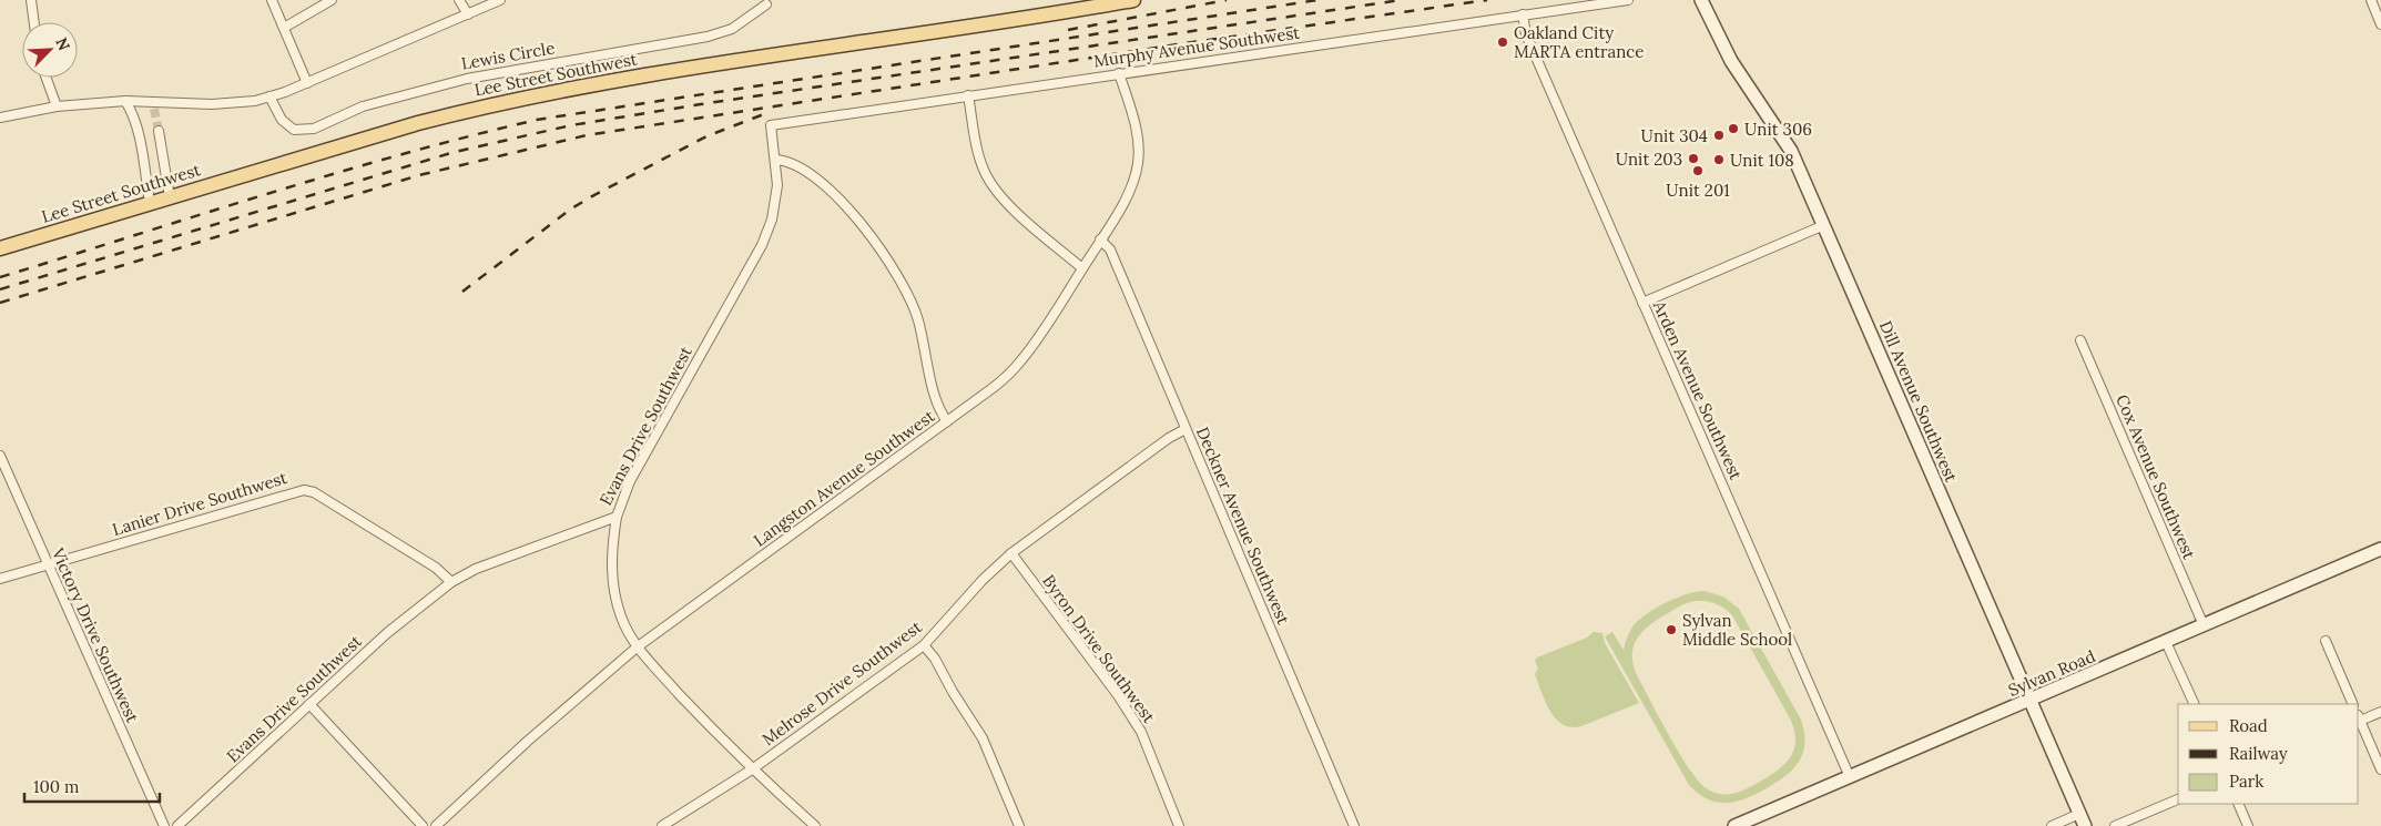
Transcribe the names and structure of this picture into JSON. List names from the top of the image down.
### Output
{
  "streets": {
    "main road": ["Lee Street Southwest", "Dill Avenue Southwest", "Sylvan Road"],
    "street": [
      "Murphy Avenue Southwest",
      "Lewis Circle",
      "Arden Avenue Southwest",
      "Evans Drive Southwest",
      "Cox Avenue Southwest",
      "Langston Avenue Southwest",
      "Lanier Drive Southwest",
      "Deckner Avenue Southwest",
      "Victory Drive Southwest",
      "Byron Drive Southwest",
      "Melrose Drive Southwest"
    ]
  },
  "crossings": [
    ["Murphy Avenue Southwest", "Arden Avenue Southwest"],
    ["Murphy Avenue Southwest", "Evans Drive Southwest"],
    ["Murphy Avenue Southwest", "Langston Avenue Southwest"],
    ["Arden Avenue Southwest", "Sylvan Road"],
    ["Dill Avenue Southwest", "Sylvan Road"],
    ["Evans Drive Southwest", "Lanier Drive Southwest"],
    ["Cox Avenue Southwest", "Sylvan Road"],
    ["Langston Avenue Southwest", "Deckner Avenue Southwest"],
    ["Lanier Drive Southwest", "Victory Drive Southwest"],
    ["Deckner Avenue Southwest", "Melrose Drive Southwest"],
    ["Byron Drive Southwest", "Melrose Drive Southwest"]
  ],
  "places": [
    "Oakland City MARTA entrance",
    "Unit 306",
    "Unit 304",
    "Unit 203",
    "Unit 108",
    "Unit 201",
    "Sylvan Middle School"
  ],
  "legend": ["Road", "Railway", "Park"],
  "scale_bar": "100 m",
  "north": "top right"
}
